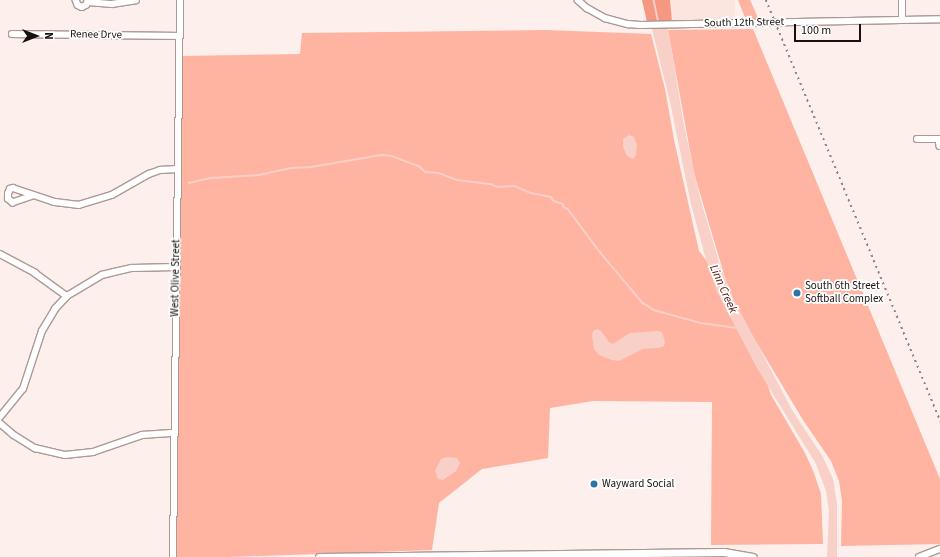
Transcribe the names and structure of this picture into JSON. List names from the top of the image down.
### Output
{
  "streets": {
    "street": ["South 12th Street", "Renee Drve", "West Olive Street"]
  },
  "crossings": [
    ["Renee Drve", "West Olive Street"]
  ],
  "water": ["Linn Creek"],
  "places": ["South 6th Street Softball Complex", "Wayward Social"],
  "scale_bar": "100 m",
  "north": "right"
}
